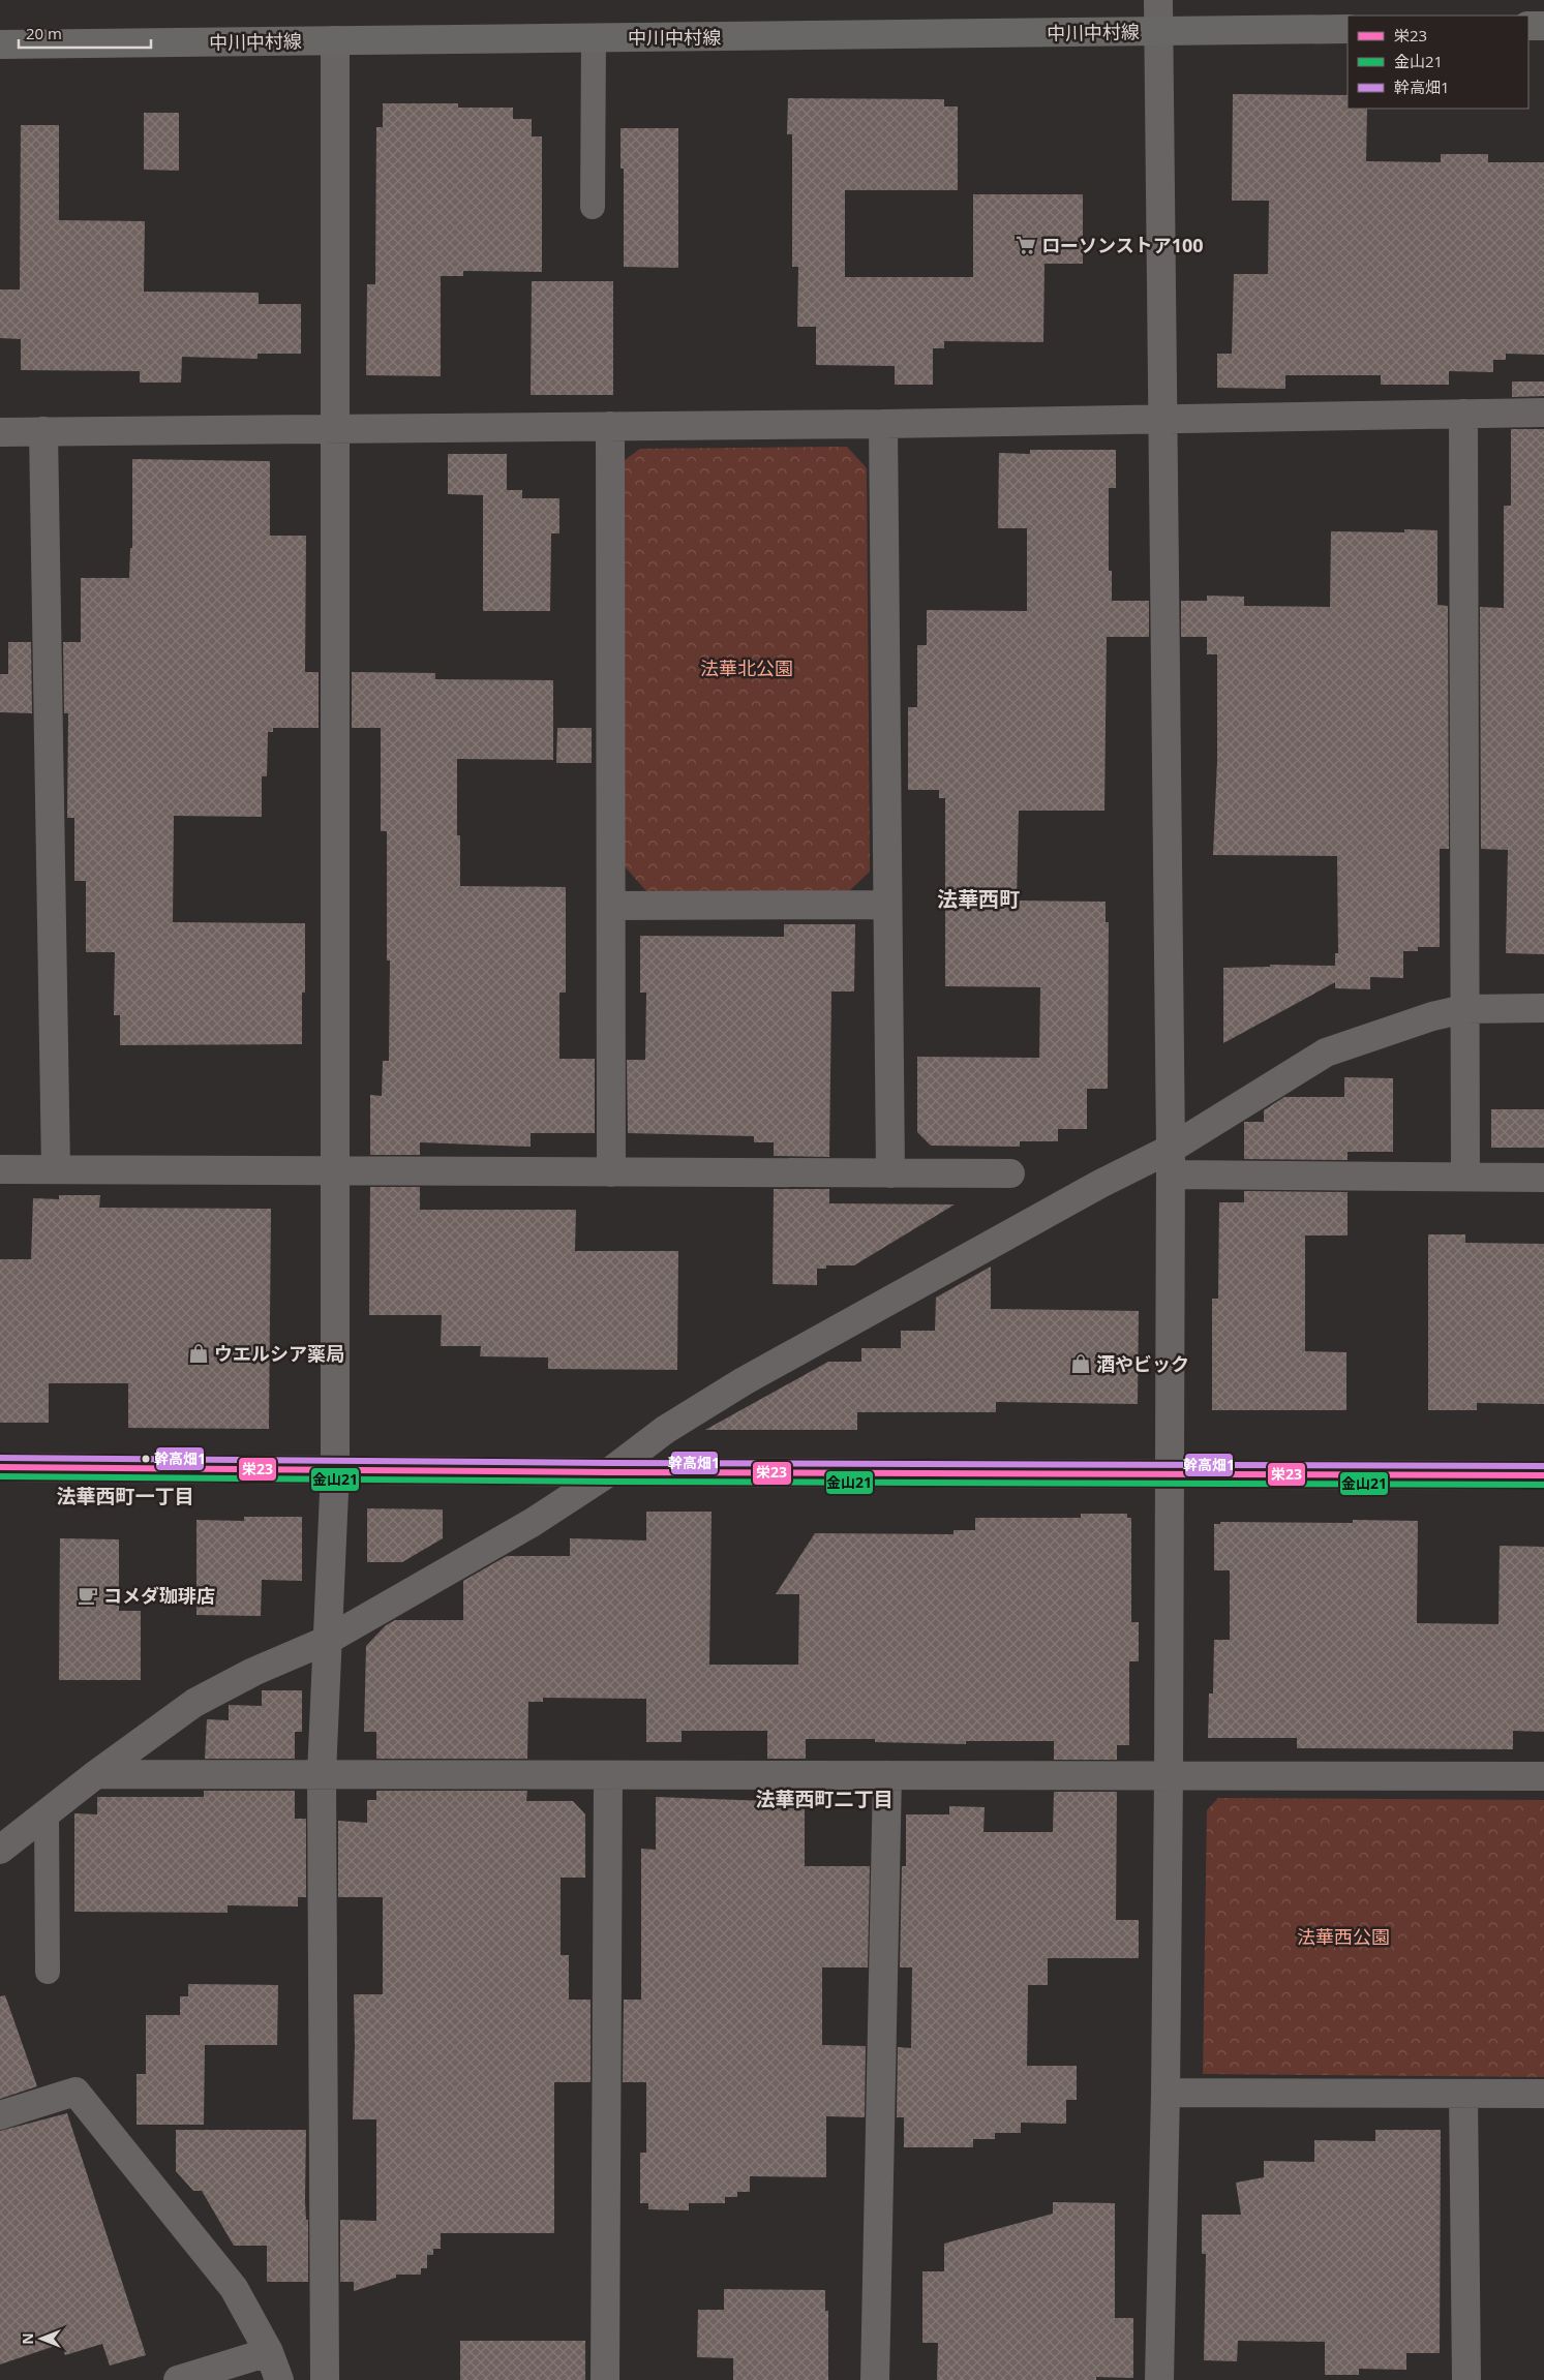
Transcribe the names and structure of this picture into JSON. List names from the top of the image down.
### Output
{
  "streets": {
    "main road": ["中川中村線"]
  },
  "districts": ["法華西町", "法華西町一丁目", "法華西町二丁目"],
  "parks": ["法華北公園", "法華西公園"],
  "places": {
    "supermarket": ["ローソンストア100"],
    "shop": ["ウエルシア薬局", "酒やビック"],
    "cafe": ["コメダ珈琲店"]
  },
  "lines": ["transit line 幹高畑1", "transit line 栄23", "transit line 金山21"],
  "legend": ["栄23", "金山21", "幹高畑1"],
  "scale_bar": "20 m",
  "north": "left"
}
